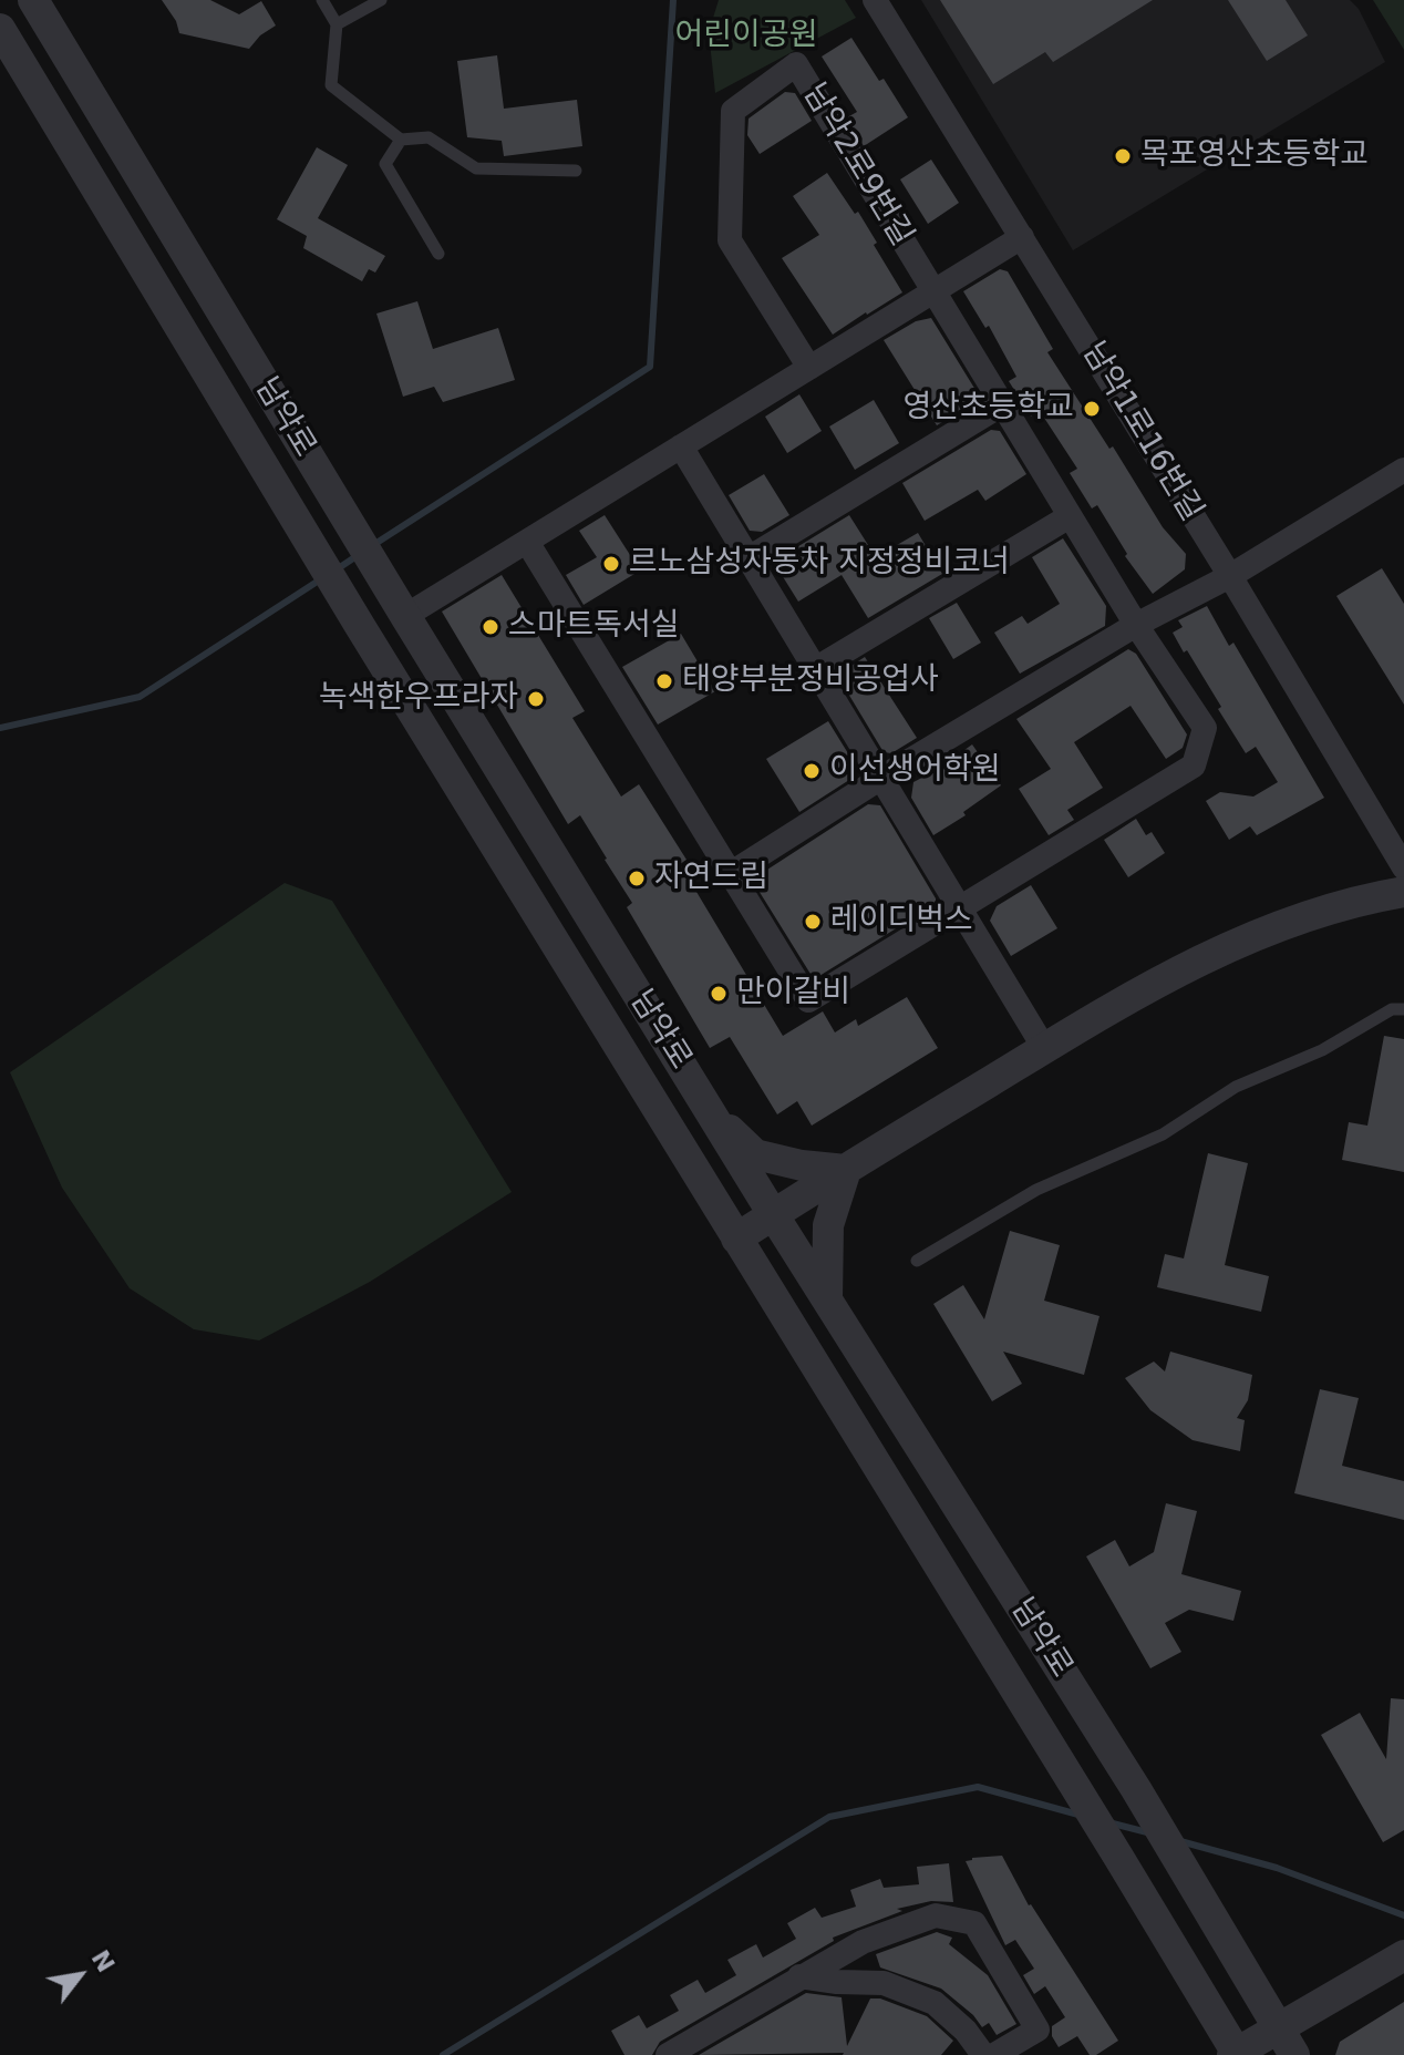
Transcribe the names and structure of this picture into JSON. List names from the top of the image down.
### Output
{
  "streets": {
    "street": ["남악2로9번길", "남악로", "남악1로16번길"]
  },
  "parks": ["어린이공원"],
  "places": [
    "목포영산초등학교",
    "영산초등학교",
    "르노삼성자동차 지정정비코너",
    "스마트독서실",
    "태양부분정비공업사",
    "녹색한우프라자",
    "이선생어학원",
    "자연드림",
    "레이디벅스",
    "만이갈비"
  ],
  "north": "top right"
}
